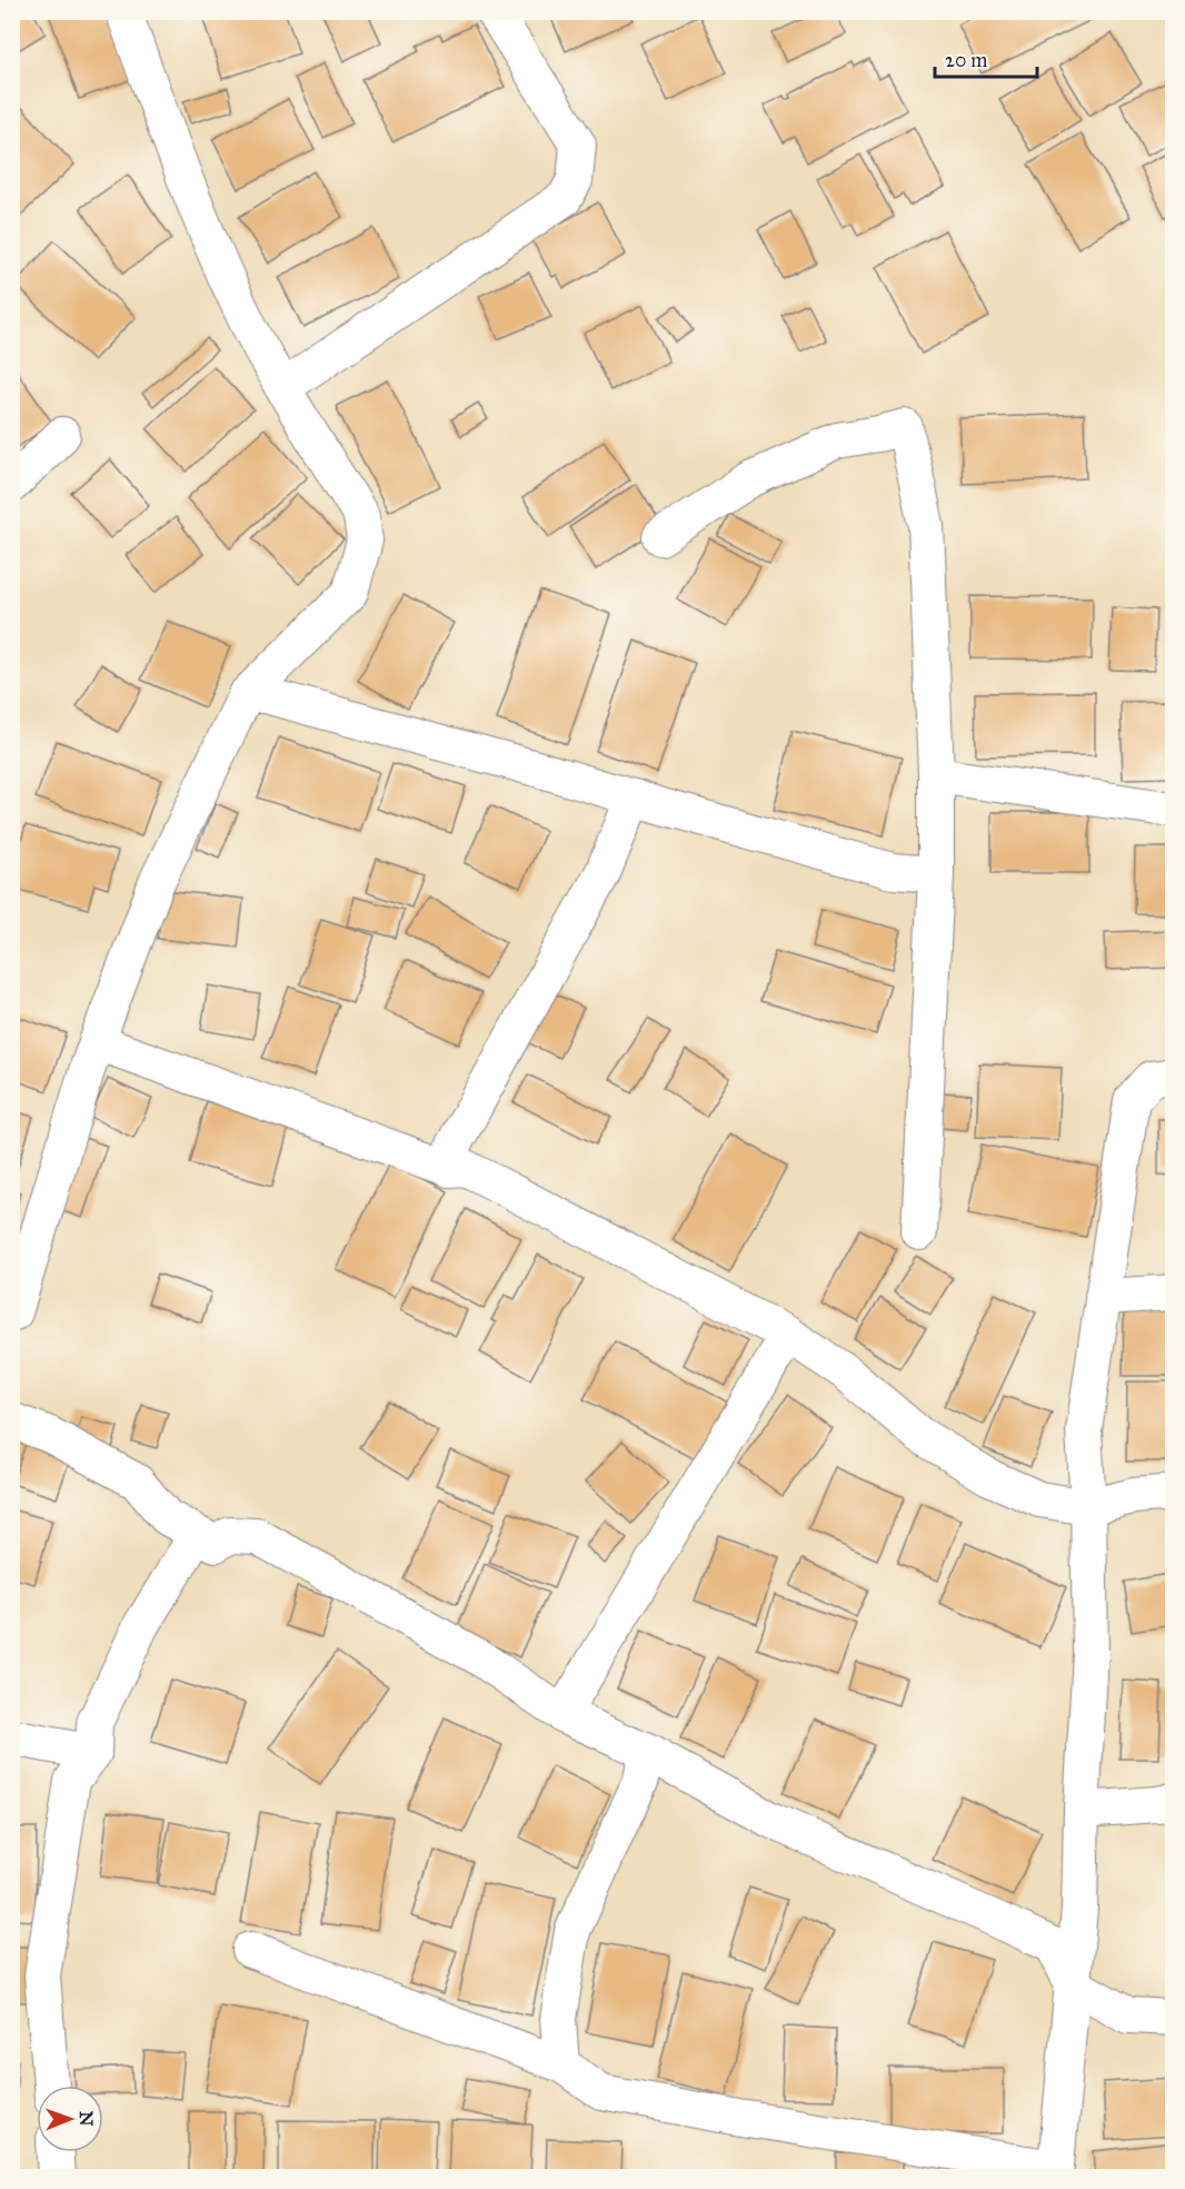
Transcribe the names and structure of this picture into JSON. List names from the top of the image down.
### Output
{
  "scale_bar": "20 m",
  "north": "right"
}
